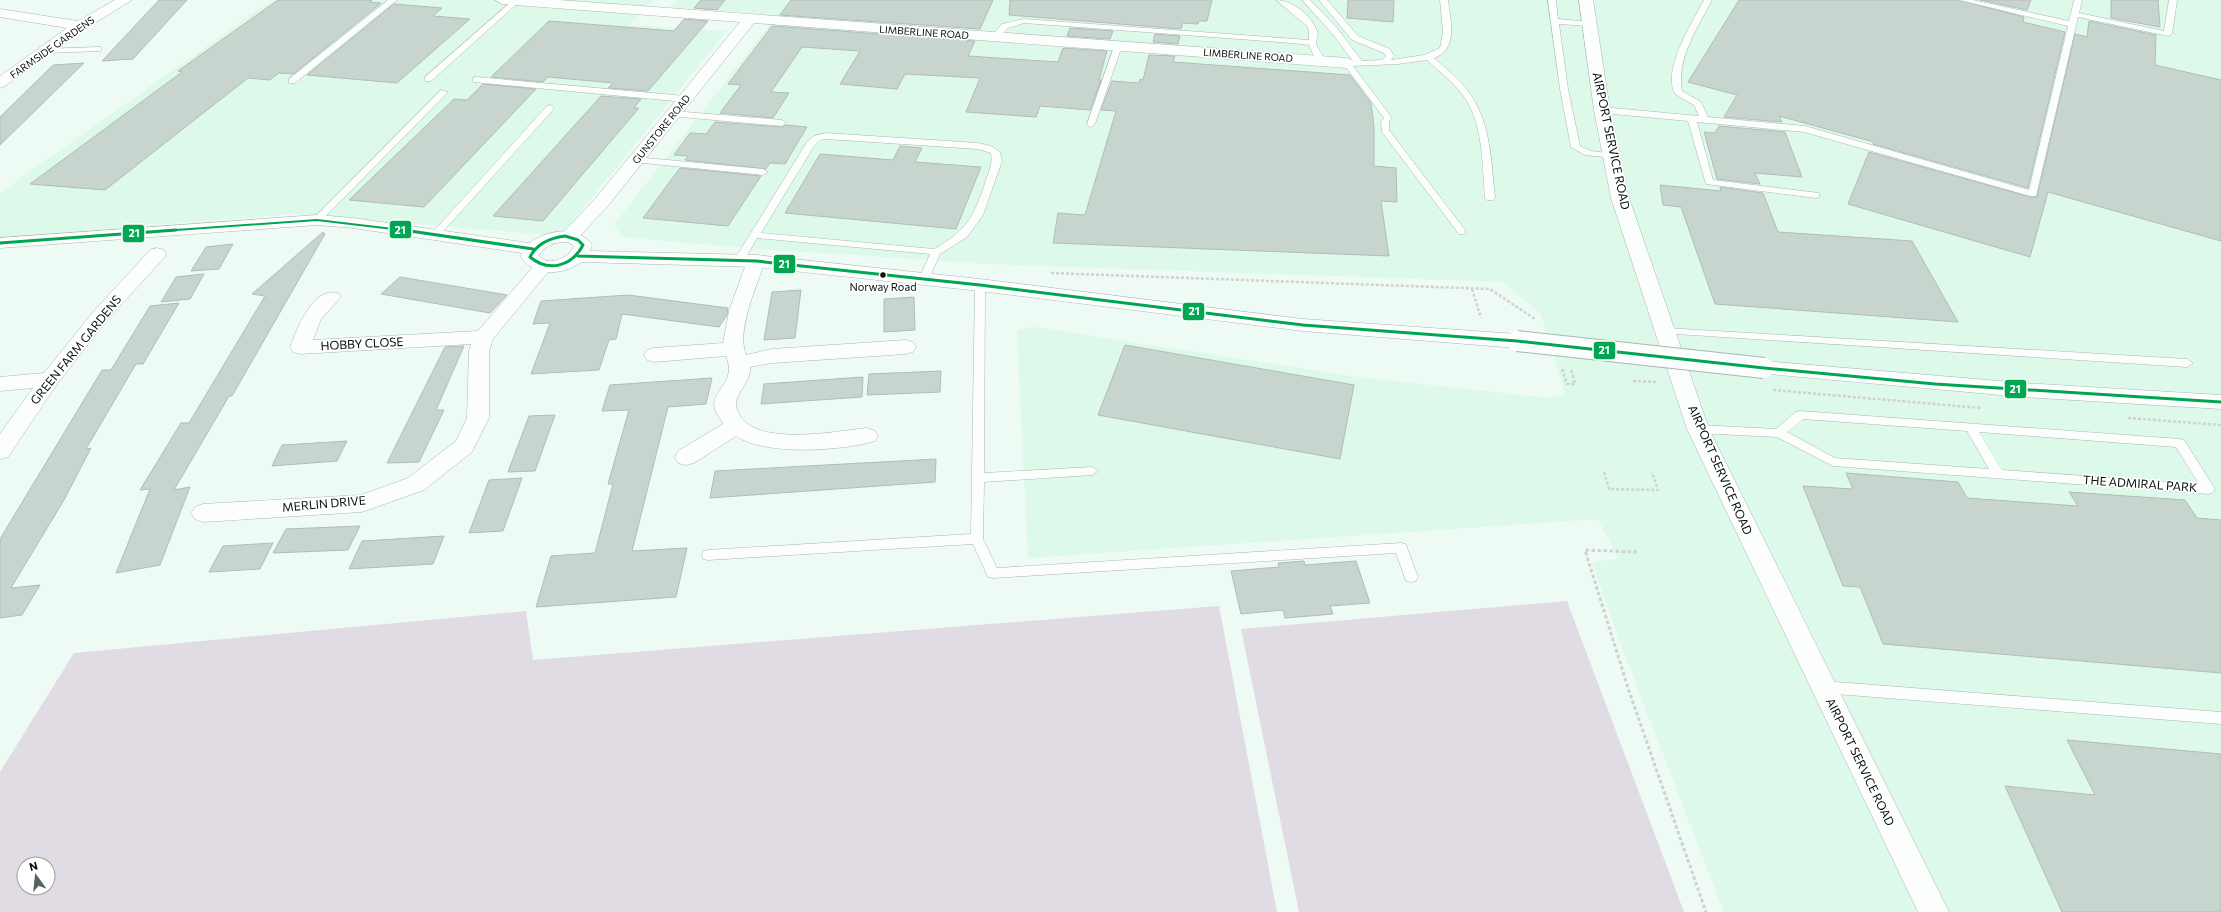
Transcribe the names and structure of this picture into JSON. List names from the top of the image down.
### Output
{
  "streets": {
    "street": [
      "LIMBERLINE ROAD",
      "FARMSIDE GARDENS",
      "GUNSTORE ROAD",
      "AIRPORT SERVICE ROAD",
      "HOBBY CLOSE",
      "GREEN FARM GARDENS",
      "MERLIN DRIVE"
    ],
    "lane": ["THE ADMIRAL PARK"]
  },
  "crossings": [
    ["LIMBERLINE ROAD", "GUNSTORE ROAD"],
    ["AIRPORT SERVICE ROAD", "THE ADMIRAL PARK"],
    ["HOBBY CLOSE", "MERLIN DRIVE"]
  ],
  "places": ["Norway Road"],
  "lines": ["transit line 21"],
  "north": "top"
}
